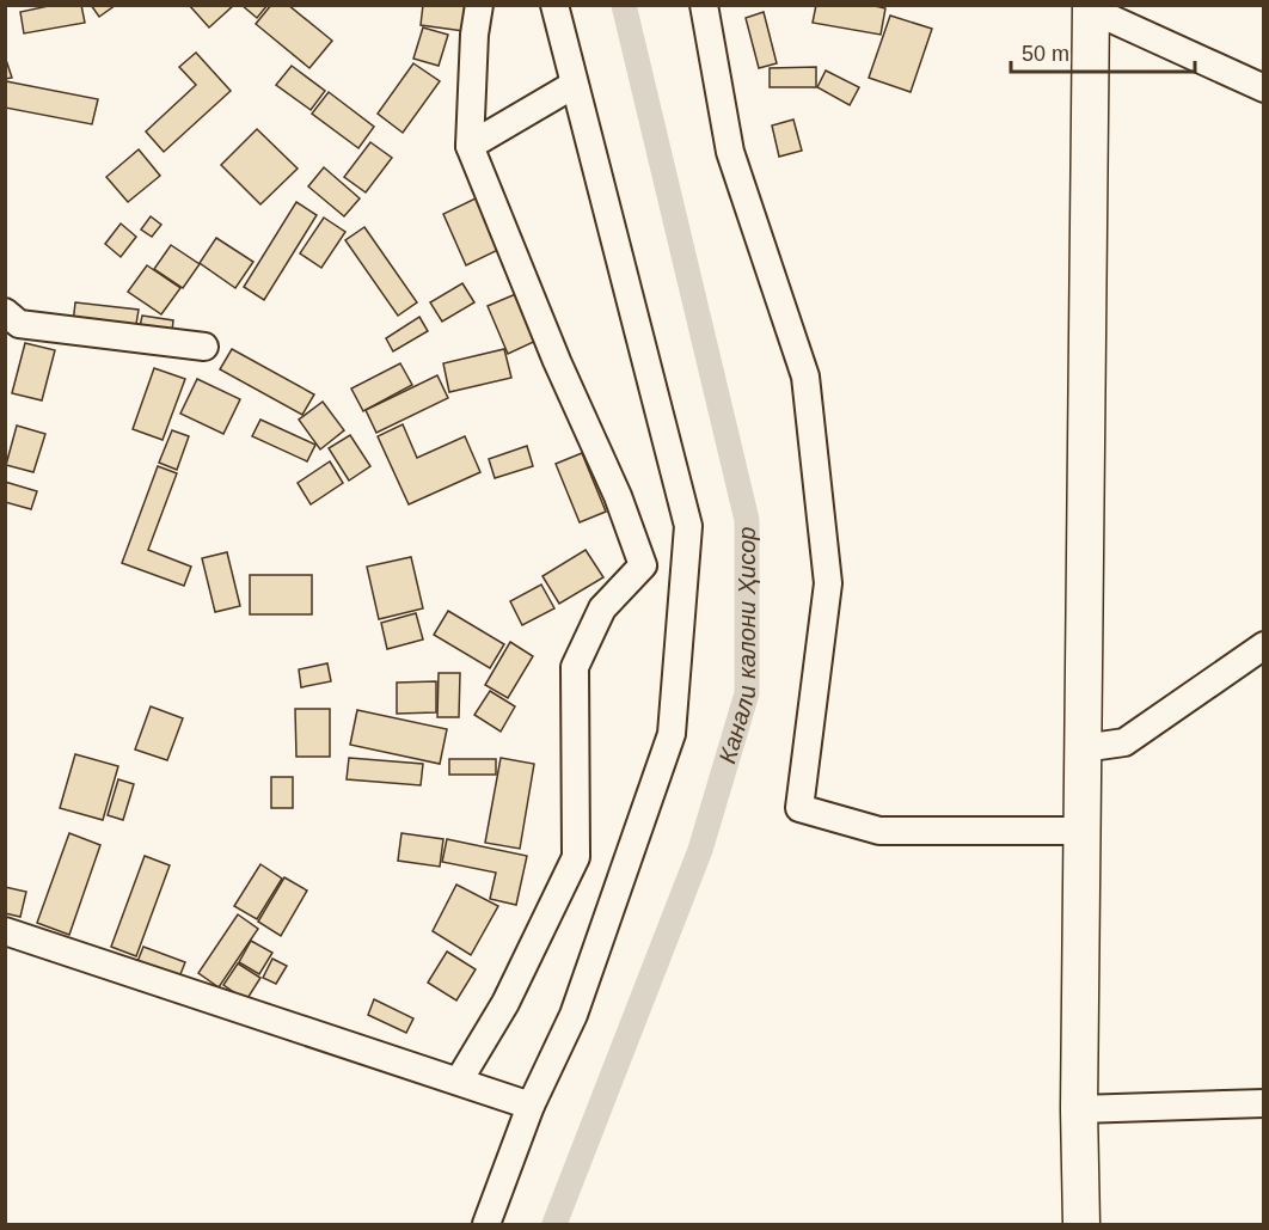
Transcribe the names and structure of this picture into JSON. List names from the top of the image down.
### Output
{
  "water": ["Канали калони Ҳисор"],
  "scale_bar": "50 m"
}
